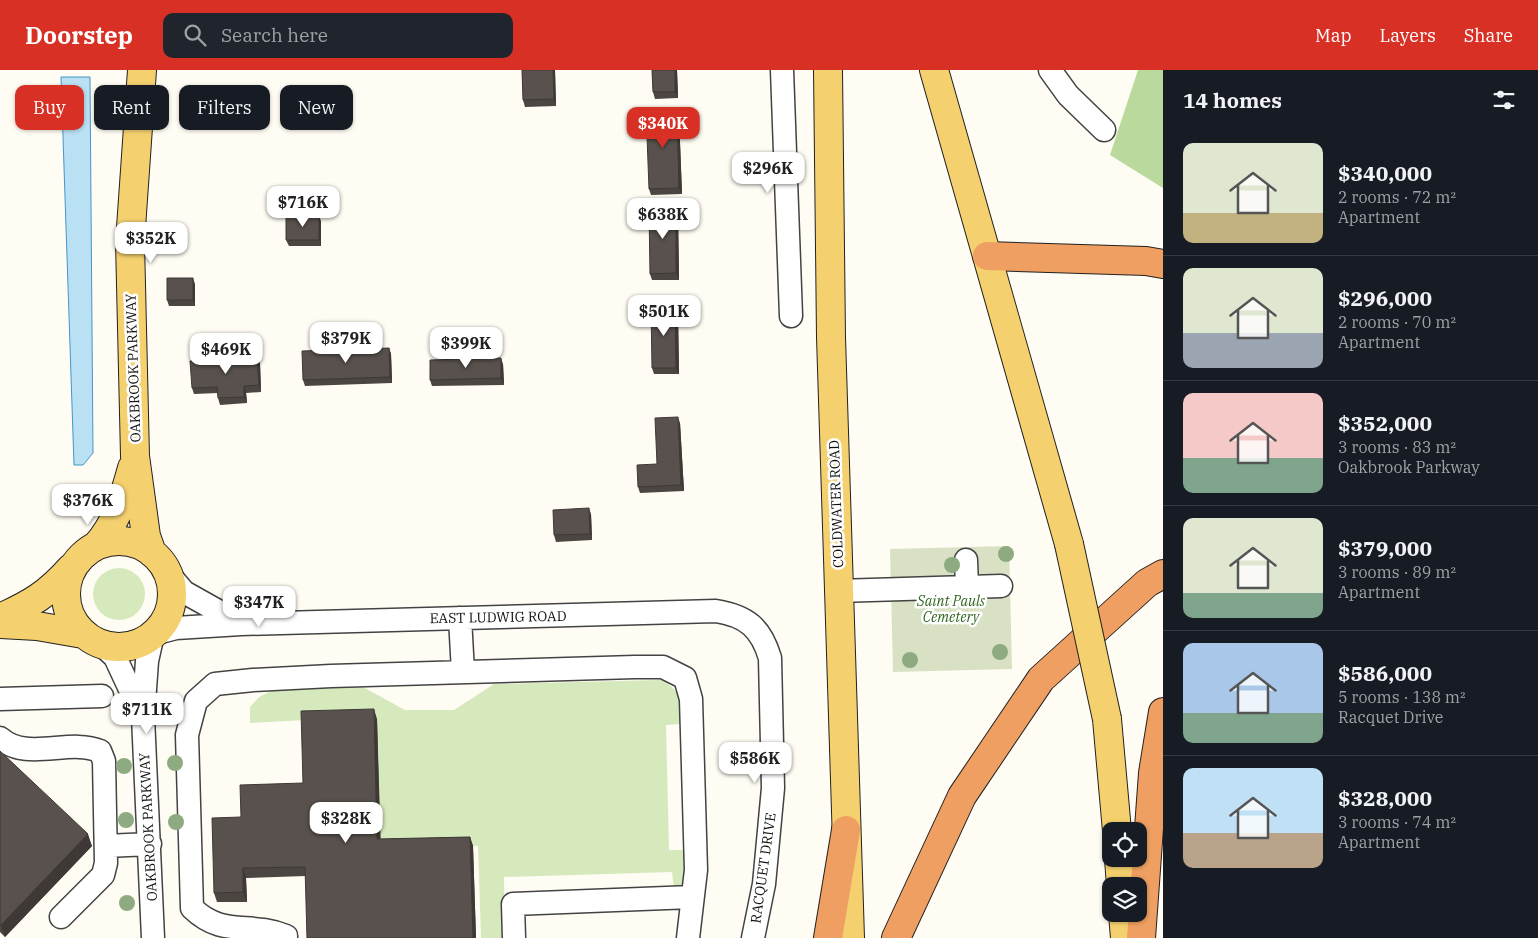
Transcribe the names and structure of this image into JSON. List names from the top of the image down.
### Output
{
  "streets": {
    "main road": ["OAKBROOK PARKWAY", "COLDWATER ROAD"],
    "street": ["EAST LUDWIG ROAD", "RACQUET DRIVE"]
  },
  "crossings": [
    ["OAKBROOK PARKWAY", "EAST LUDWIG ROAD"],
    ["EAST LUDWIG ROAD", "RACQUET DRIVE"]
  ],
  "parks": ["Saint Pauls Cemetery"],
  "page": {
    "header": "Doorstep",
    "search": "Search here",
    "nav": ["Map", "Layers", "Share"],
    "heading": "14 homes",
    "chip": [
      "Buy",
      "Rent",
      "Filters",
      "New"
    ],
    "price": [
      "$340K",
      "$296K",
      "$716K",
      "$638K",
      "$352K",
      "$501K",
      "$379K",
      "$399K",
      "$469K",
      "$376K",
      "$347K",
      "$711K",
      "$586K",
      "$328K"
    ],
    "list": [
      {
        "name": "$340,000",
        "note": "2 rooms · 72 m² · Apartment"
      },
      {
        "name": "$296,000",
        "note": "2 rooms · 70 m² · Apartment"
      },
      {
        "name": "$352,000",
        "note": "3 rooms · 83 m² · Oakbrook Parkway"
      },
      {
        "name": "$379,000",
        "note": "3 rooms · 89 m² · Apartment"
      },
      {
        "name": "$586,000",
        "note": "5 rooms · 138 m² · Racquet Drive"
      },
      {
        "name": "$328,000",
        "note": "3 rooms · 74 m² · Apartment"
      }
    ]
  }
}
